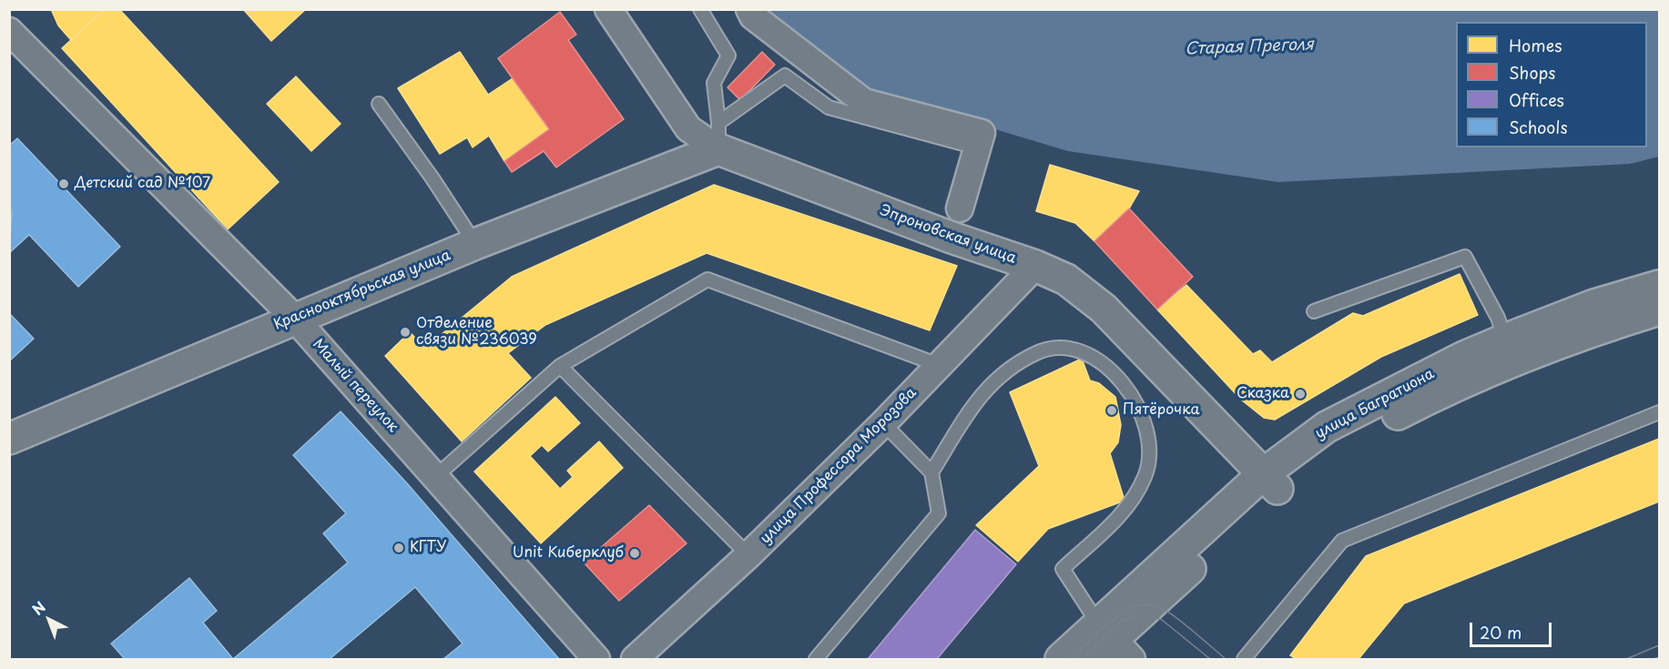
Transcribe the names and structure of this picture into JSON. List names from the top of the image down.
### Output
{
  "streets": {
    "street": [
      "Эпроновская улица",
      "Краснооктябрьская улица",
      "Малый переулок",
      "улица Багратиона",
      "улица Профессора Морозова"
    ]
  },
  "crossings": [
    ["Эпроновская улица", "Краснооктябрьская улица"],
    ["Эпроновская улица", "улица Багратиона"],
    ["Эпроновская улица", "улица Профессора Морозова"],
    ["Краснооктябрьская улица", "Малый переулок"]
  ],
  "water": ["Старая Преголя"],
  "places": [
    "Детский сад №107",
    "Отделение связи №236039",
    "Сказка",
    "Пятёрочка",
    "КГТУ",
    "Unit Киберклуб"
  ],
  "legend": [
    "Homes",
    "Shops",
    "Offices",
    "Schools"
  ],
  "scale_bar": "20 m",
  "north": "top left"
}
